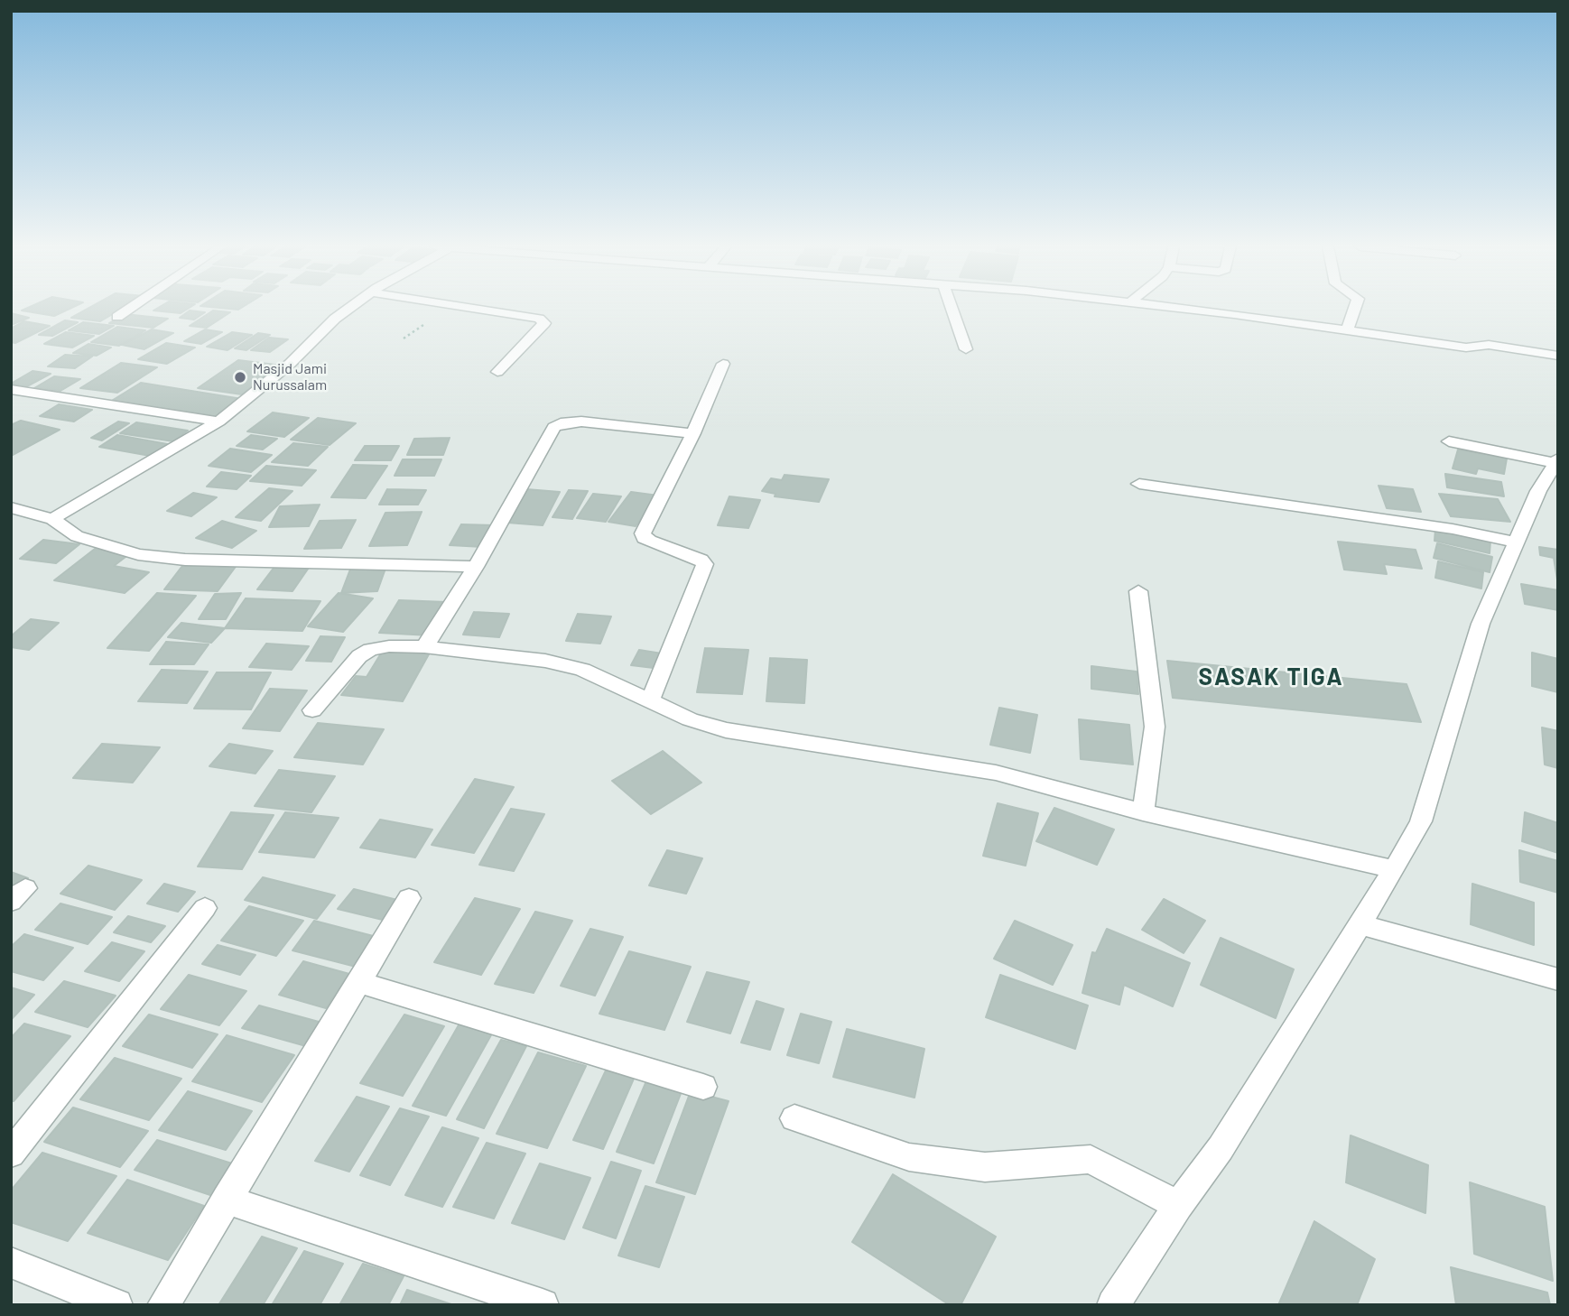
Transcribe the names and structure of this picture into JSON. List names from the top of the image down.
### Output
{
  "districts": ["SASAK TIGA"],
  "places": ["Masjid Jami Nurussalam"]
}
